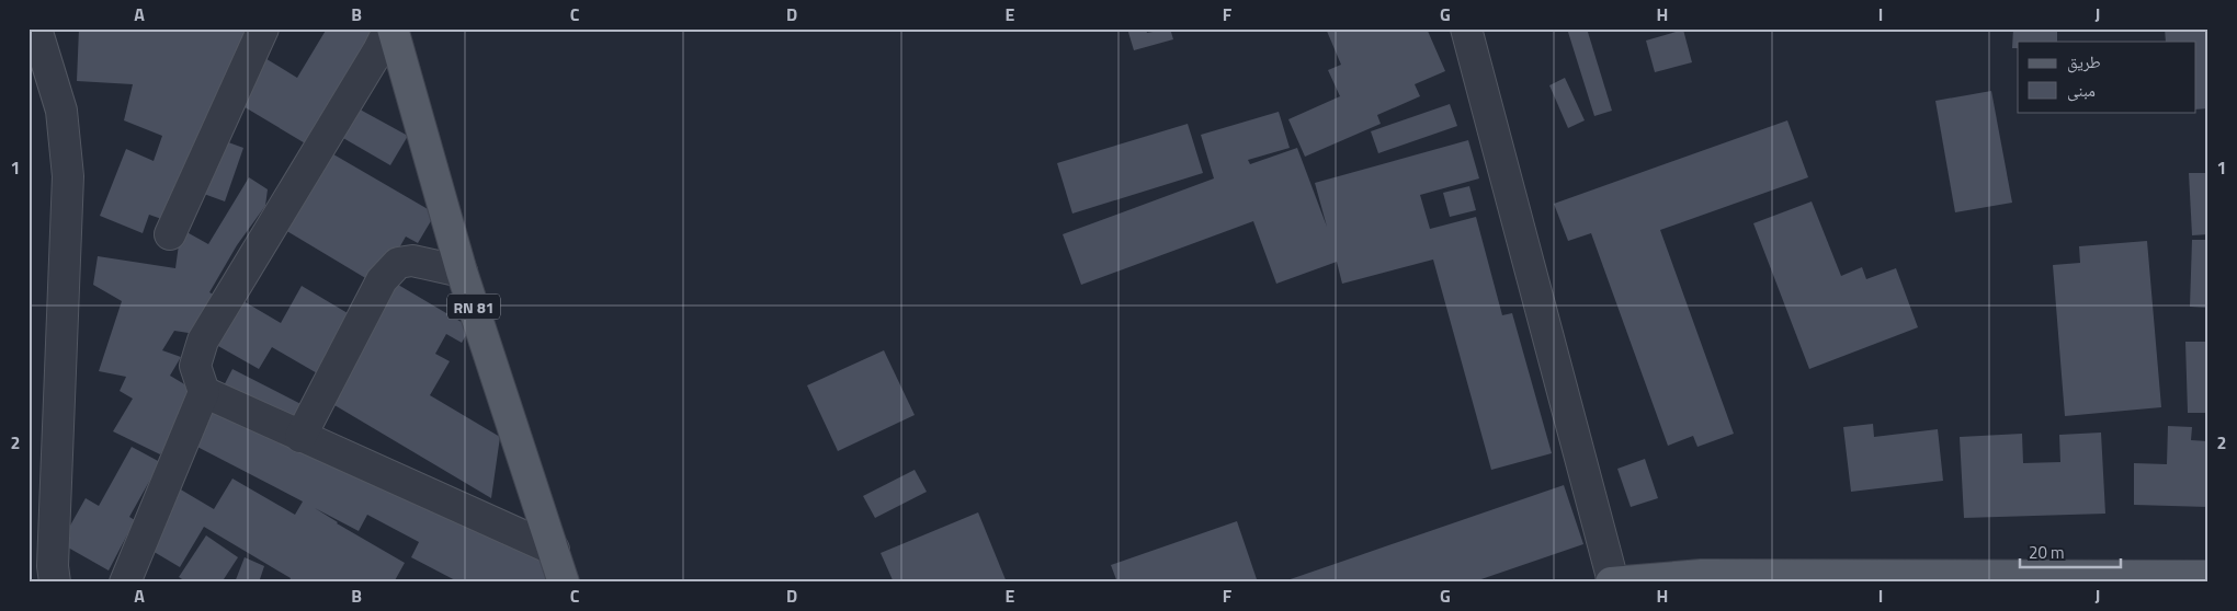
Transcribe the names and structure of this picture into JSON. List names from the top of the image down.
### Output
{
  "streets": {
    "main road": ["RN 81"]
  },
  "legend": ["طريق", "مبنى"],
  "scale_bar": "20 m",
  "grid": {
    "columns": [
      "A",
      "B",
      "C",
      "D",
      "E",
      "F",
      "G",
      "H",
      "I",
      "J"
    ],
    "rows": ["1", "2"]
  }
}
